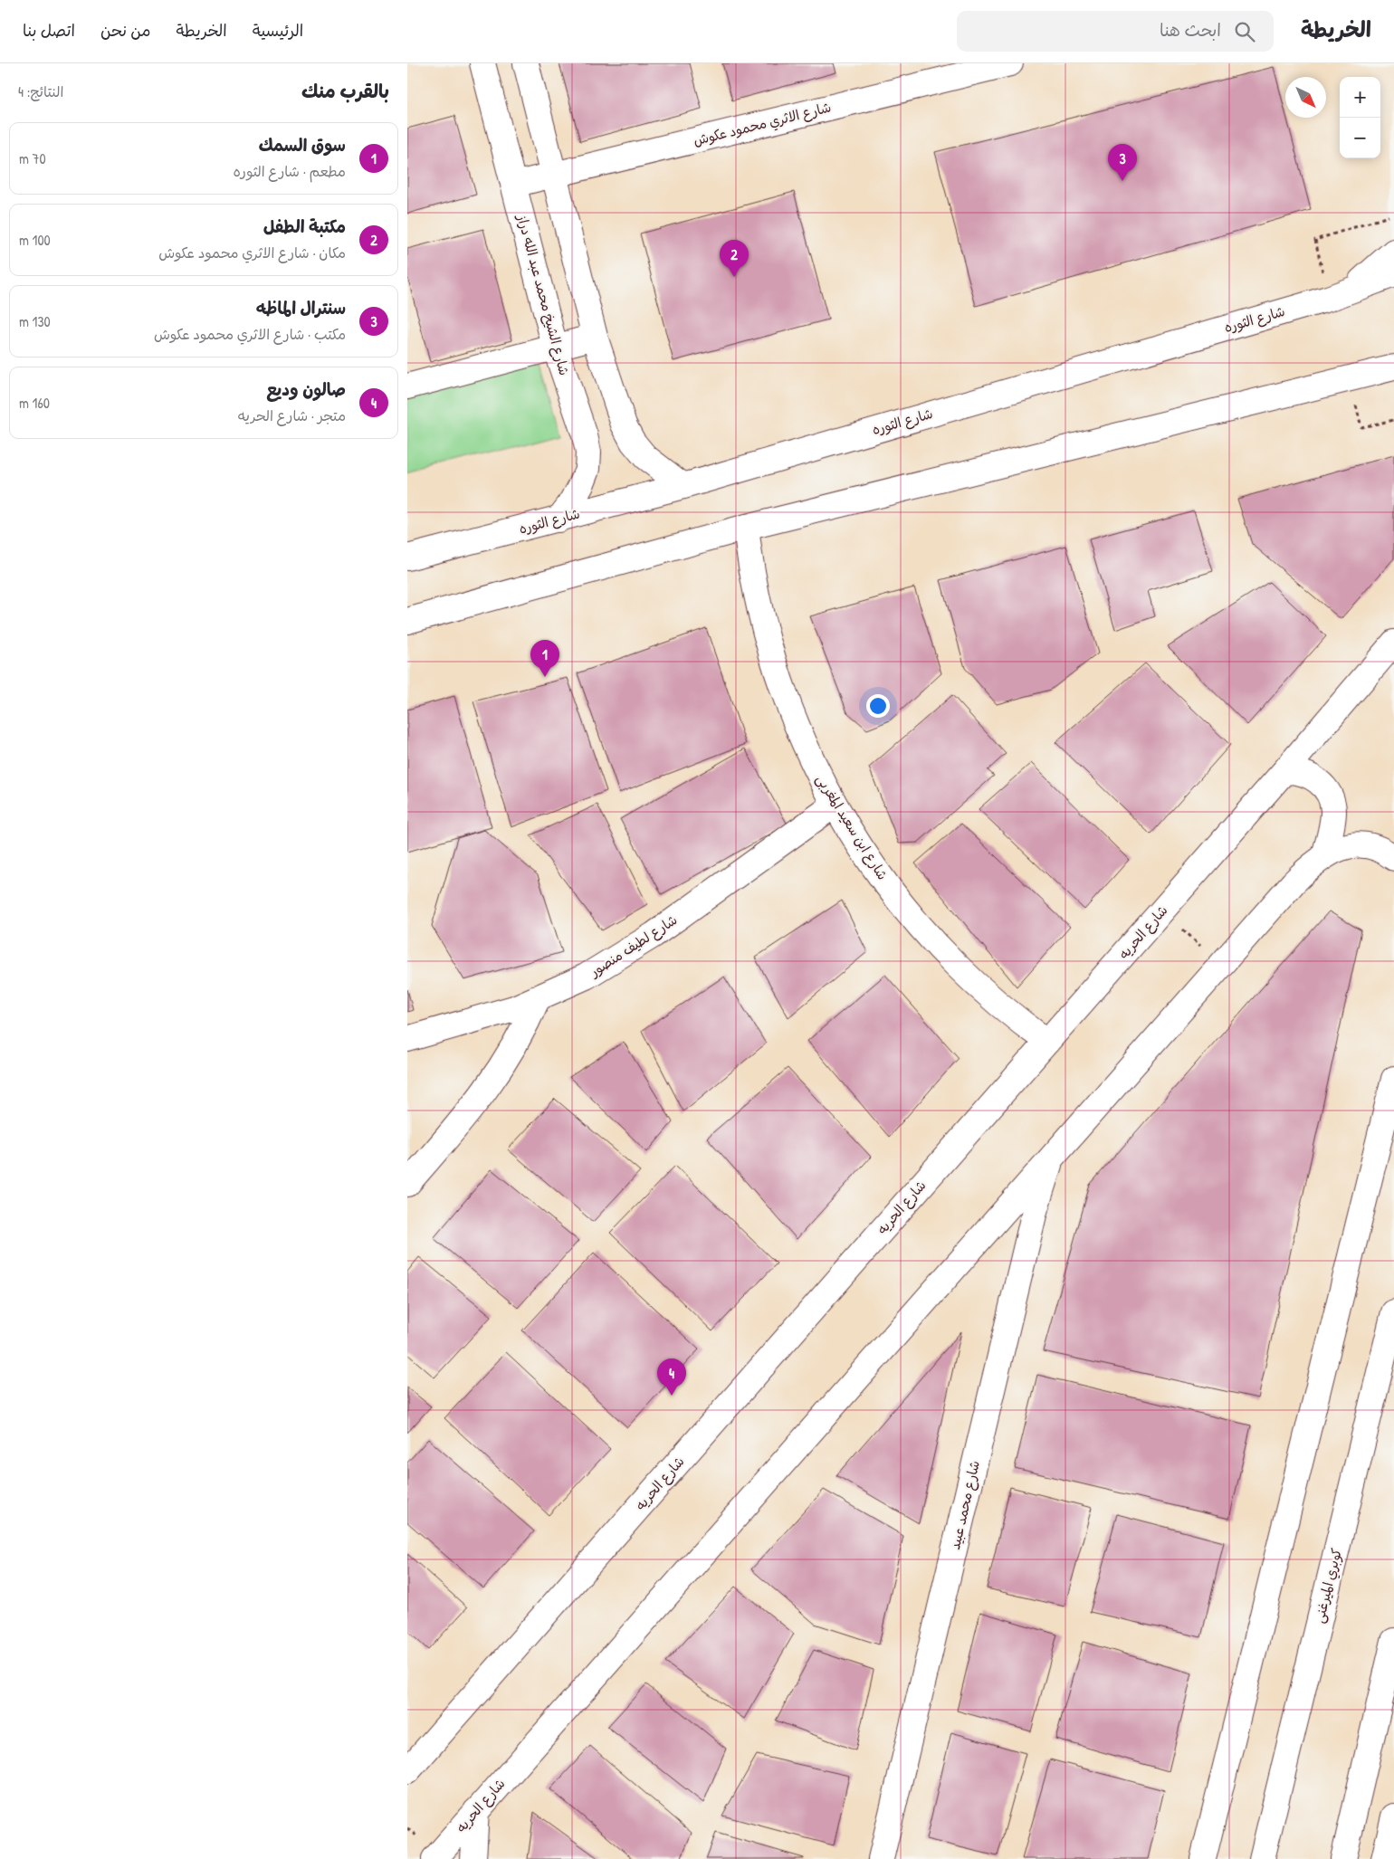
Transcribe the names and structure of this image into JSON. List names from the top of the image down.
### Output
{
  "streets": {
    "main road": [
      "شارع الاثري محمود عكوش",
      "شارع الشيخ محمد عبد الله دراز",
      "شارع الثوره",
      "شارع ابن سعيد المغربى",
      "شارع الحريه",
      "شارع لطيف منصور",
      "شارع محمد عبيد",
      "كوبري الميرغنى"
    ]
  },
  "crossings": [
    ["شارع الاثري محمود عكوش", "شارع الشيخ محمد عبد الله دراز"],
    ["شارع الشيخ محمد عبد الله دراز", "شارع الثوره"],
    ["شارع ابن سعيد المغربى", "شارع الحريه"],
    ["شارع ابن سعيد المغربى", "شارع لطيف منصور"],
    ["شارع الحريه", "شارع محمد عبيد"]
  ],
  "north": "bottom right",
  "page": {
    "header": "الخريطة",
    "search": "ابحث هنا",
    "nav": [
      "الرئيسية",
      "الخريطة",
      "من نحن",
      "اتصل بنا"
    ],
    "heading": ["بالقرب منك", "النتائج: 4"],
    "map_buttons": ["+", "−"],
    "list": [
      {
        "mark": "1",
        "name": "سوق السمك",
        "note": "مطعم · شارع الثوره",
        "value": "70 m"
      },
      {
        "mark": "2",
        "name": "مكتبة الطفل",
        "note": "مكان · شارع الاثري محمود عكوش",
        "value": "100 m"
      },
      {
        "mark": "3",
        "name": "سنترال الماظه",
        "note": "مكتب · شارع الاثري محمود عكوش",
        "value": "130 m"
      },
      {
        "mark": "4",
        "name": "صالون وديع",
        "note": "متجر · شارع الحريه",
        "value": "160 m"
      }
    ],
    "pins": [
      "3",
      "2",
      "1",
      "4"
    ]
  }
}
